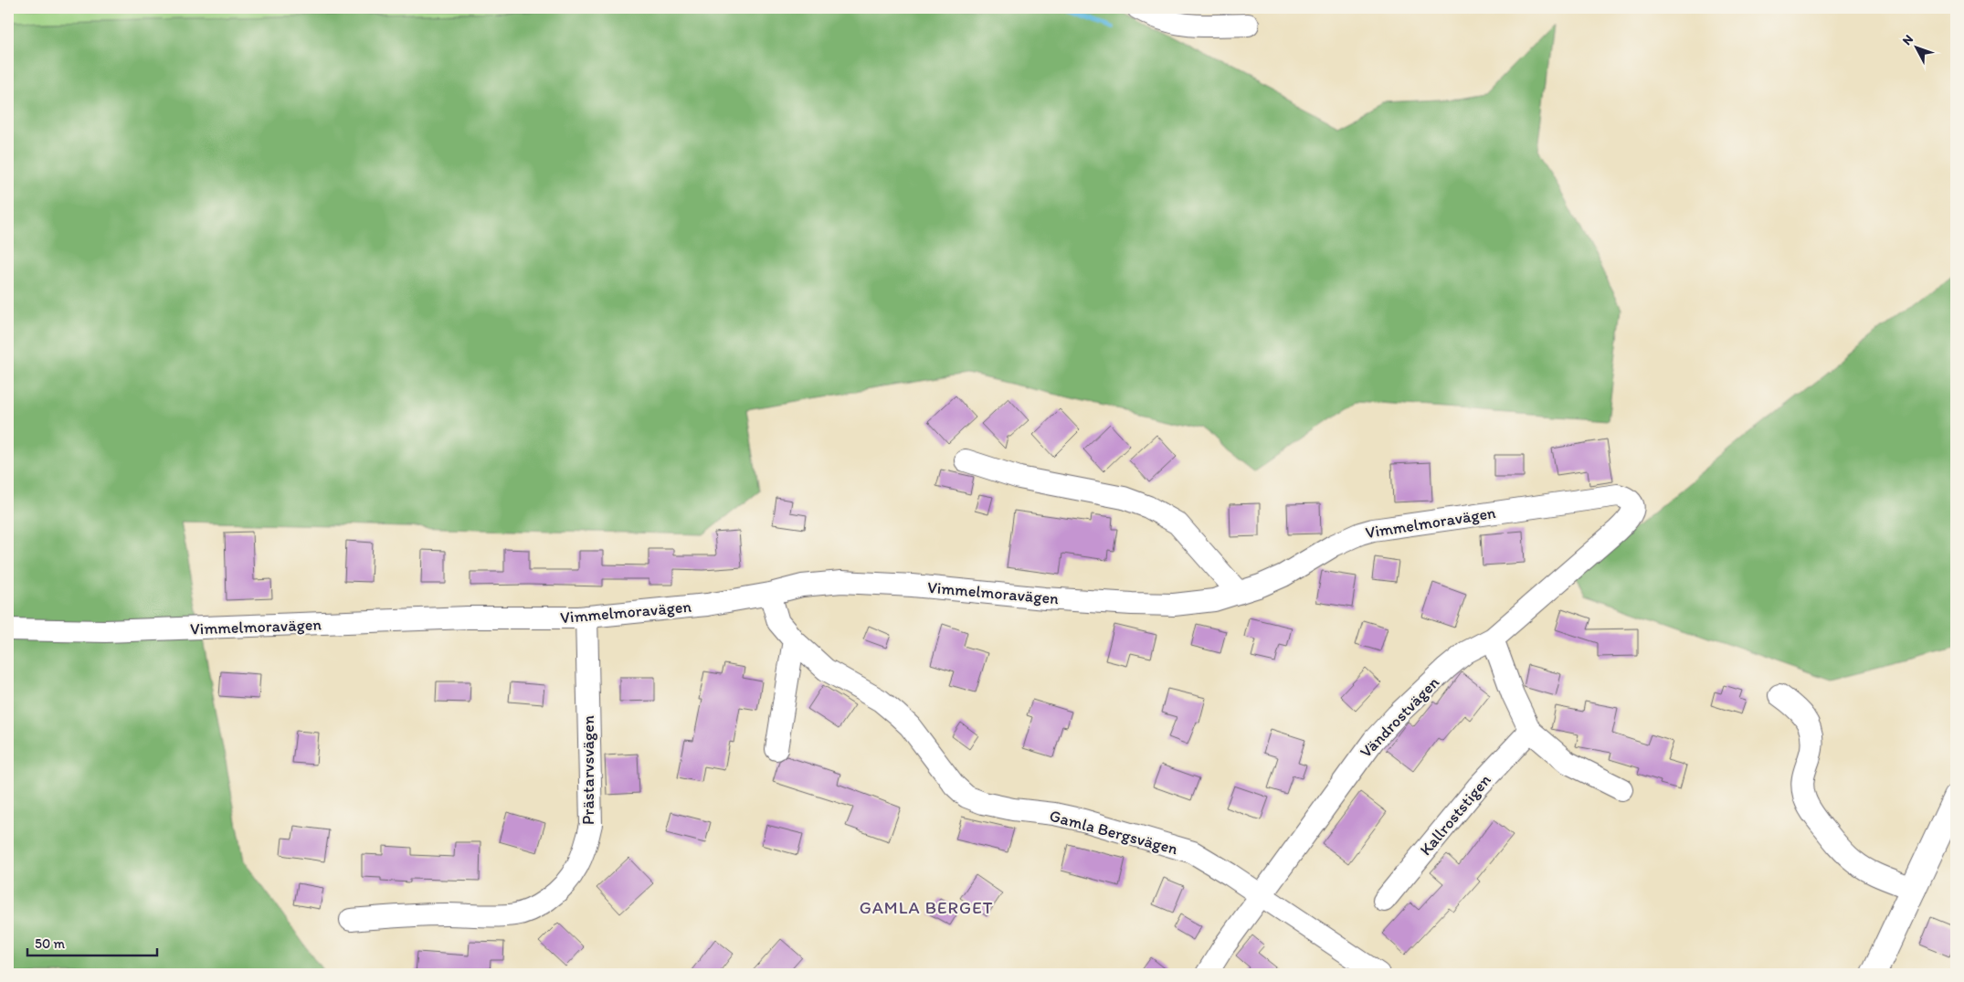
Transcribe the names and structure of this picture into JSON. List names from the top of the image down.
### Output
{
  "streets": {
    "street": [
      "Vimmelmoravägen",
      "Vändrostvägen",
      "Prästarvsvägen",
      "Kallroststigen",
      "Gamla Bergsvägen"
    ]
  },
  "crossings": [
    ["Vimmelmoravägen", "Vändrostvägen"],
    ["Vimmelmoravägen", "Prästarvsvägen"],
    ["Vimmelmoravägen", "Gamla Bergsvägen"],
    ["Vändrostvägen", "Gamla Bergsvägen"]
  ],
  "districts": ["GAMLA BERGET"],
  "scale_bar": "50 m",
  "north": "top left"
}
